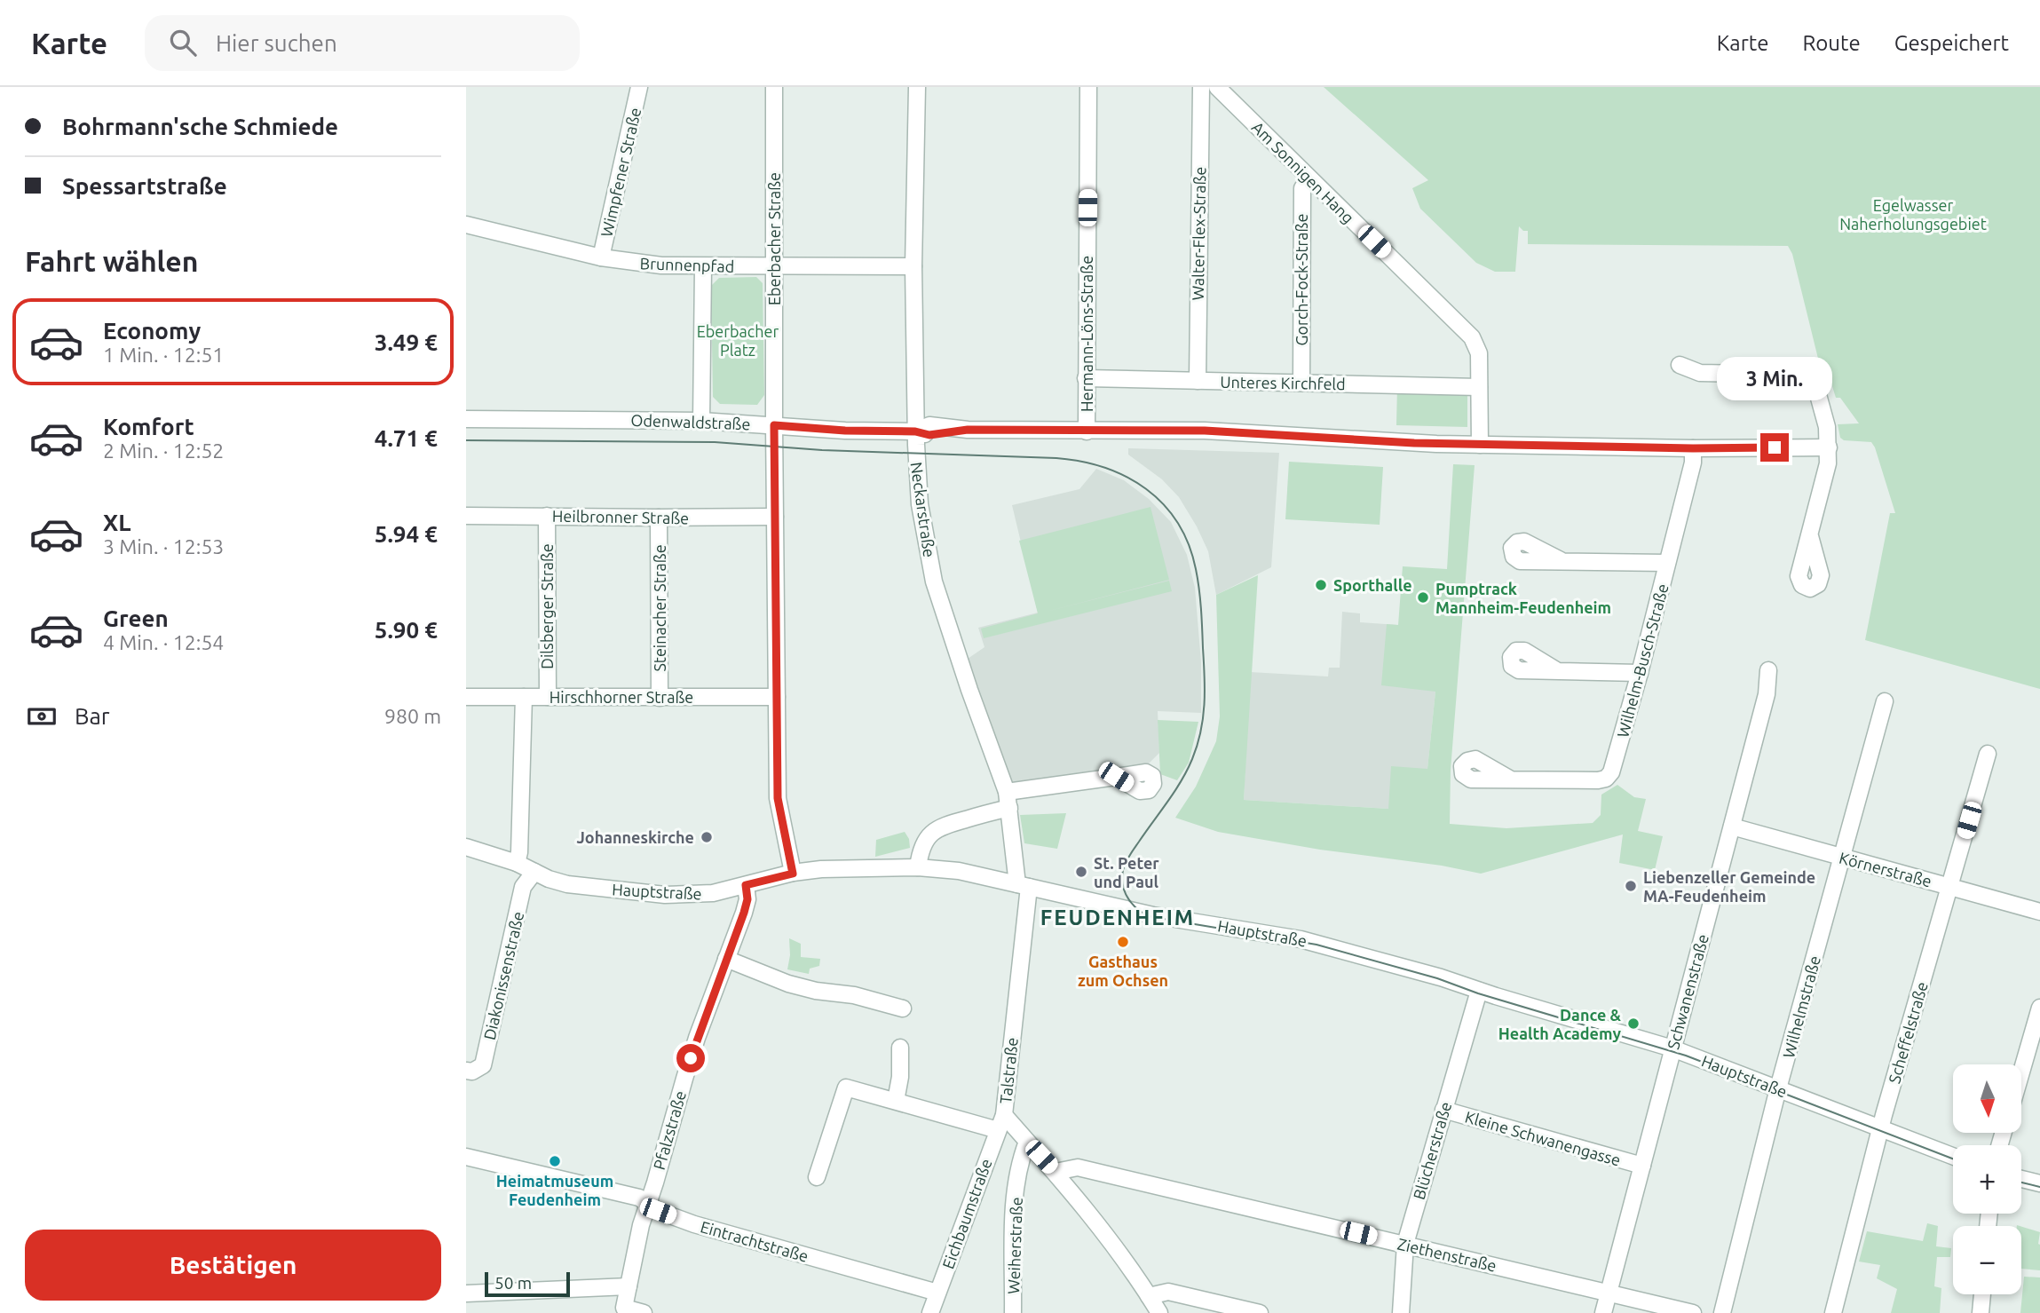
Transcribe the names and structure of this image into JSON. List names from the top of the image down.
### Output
{
  "streets": {
    "street": [
      "Wimpfener Straße",
      "Am Sonnigen Hang",
      "Walter-Flex-Straße",
      "Eberbacher Straße",
      "Brunnenpfad",
      "Gorch-Fock-Straße",
      "Hermann-Löns-Straße",
      "Unteres Kirchfeld",
      "Odenwaldstraße",
      "Neckarstraße",
      "Heilbronner Straße",
      "Dilsberger Straße",
      "Steinacher Straße",
      "Wilhelm-Busch-Straße",
      "Hirschhorner Straße",
      "Körnerstraße",
      "Hauptstraße",
      "Diakonissenstraße",
      "Schwanenstraße",
      "Wilhelmstraße",
      "Scheffelstraße",
      "Talstraße",
      "Pfalzstraße",
      "Kleine Schwanengasse",
      "Blücherstraße",
      "Eichbaumstraße",
      "Eintrachtstraße",
      "Weiherstraße",
      "Ziethenstraße"
    ]
  },
  "crossings": [
    ["Wimpfener Straße", "Brunnenpfad"],
    ["Am Sonnigen Hang", "Gorch-Fock-Straße"],
    ["Am Sonnigen Hang", "Unteres Kirchfeld"],
    ["Am Sonnigen Hang", "Odenwaldstraße"],
    ["Walter-Flex-Straße", "Unteres Kirchfeld"],
    ["Eberbacher Straße", "Brunnenpfad"],
    ["Eberbacher Straße", "Odenwaldstraße"],
    ["Eberbacher Straße", "Heilbronner Straße"],
    ["Eberbacher Straße", "Hirschhorner Straße"],
    ["Eberbacher Straße", "Hauptstraße"],
    ["Brunnenpfad", "Neckarstraße"],
    ["Gorch-Fock-Straße", "Unteres Kirchfeld"],
    ["Hermann-Löns-Straße", "Unteres Kirchfeld"],
    ["Hermann-Löns-Straße", "Odenwaldstraße"],
    ["Odenwaldstraße", "Neckarstraße"],
    ["Odenwaldstraße", "Wilhelm-Busch-Straße"],
    ["Neckarstraße", "Hauptstraße"],
    ["Neckarstraße", "Talstraße"],
    ["Heilbronner Straße", "Dilsberger Straße"],
    ["Heilbronner Straße", "Steinacher Straße"],
    ["Dilsberger Straße", "Hirschhorner Straße"],
    ["Steinacher Straße", "Hirschhorner Straße"],
    ["Körnerstraße", "Schwanenstraße"],
    ["Körnerstraße", "Wilhelmstraße"],
    ["Körnerstraße", "Scheffelstraße"],
    ["Hauptstraße", "Diakonissenstraße"],
    ["Hauptstraße", "Schwanenstraße"],
    ["Hauptstraße", "Wilhelmstraße"],
    ["Hauptstraße", "Scheffelstraße"],
    ["Hauptstraße", "Talstraße"],
    ["Hauptstraße", "Pfalzstraße"],
    ["Hauptstraße", "Blücherstraße"],
    ["Schwanenstraße", "Kleine Schwanengasse"],
    ["Schwanenstraße", "Ziethenstraße"],
    ["Talstraße", "Eichbaumstraße"],
    ["Talstraße", "Weiherstraße"],
    ["Talstraße", "Ziethenstraße"],
    ["Pfalzstraße", "Eintrachtstraße"],
    ["Kleine Schwanengasse", "Blücherstraße"],
    ["Blücherstraße", "Ziethenstraße"],
    ["Eichbaumstraße", "Eintrachtstraße"]
  ],
  "districts": ["FEUDENHEIM"],
  "parks": ["Egelwasser Naherholungsgebiet", "Eberbacher Platz"],
  "places": [
    "Sporthalle",
    "Pumptrack Mannheim-Feudenheim",
    "Johanneskirche",
    "St. Peter und Paul",
    "Liebenzeller Gemeinde MA-Feudenheim",
    "Gasthaus zum Ochsen",
    "Dance & Health Academy",
    "Heimatmuseum Feudenheim"
  ],
  "scale_bar": "50 m",
  "north": "bottom",
  "page": {
    "header": "Karte",
    "search": "Hier suchen",
    "nav": ["Karte", "Route", "Gespeichert"],
    "banner": ["Bohrmann'sche Schmiede", "Spessartstraße"],
    "heading": "Fahrt wählen",
    "list": [
      {
        "name": "Economy",
        "note": "1 Min. · 12:51",
        "value": "3.49 €"
      },
      {
        "name": "Komfort",
        "note": "2 Min. · 12:52",
        "value": "4.71 €"
      },
      {
        "name": "XL",
        "note": "3 Min. · 12:53",
        "value": "5.94 €"
      },
      {
        "name": "Green",
        "note": "4 Min. · 12:54",
        "value": "5.90 €"
      }
    ],
    "bubble": "3 Min.",
    "pay": ["Bar", "980 m"],
    "map_buttons": ["+", "−"],
    "buttons": "Bestätigen",
    "scale": "50 m"
  }
}
